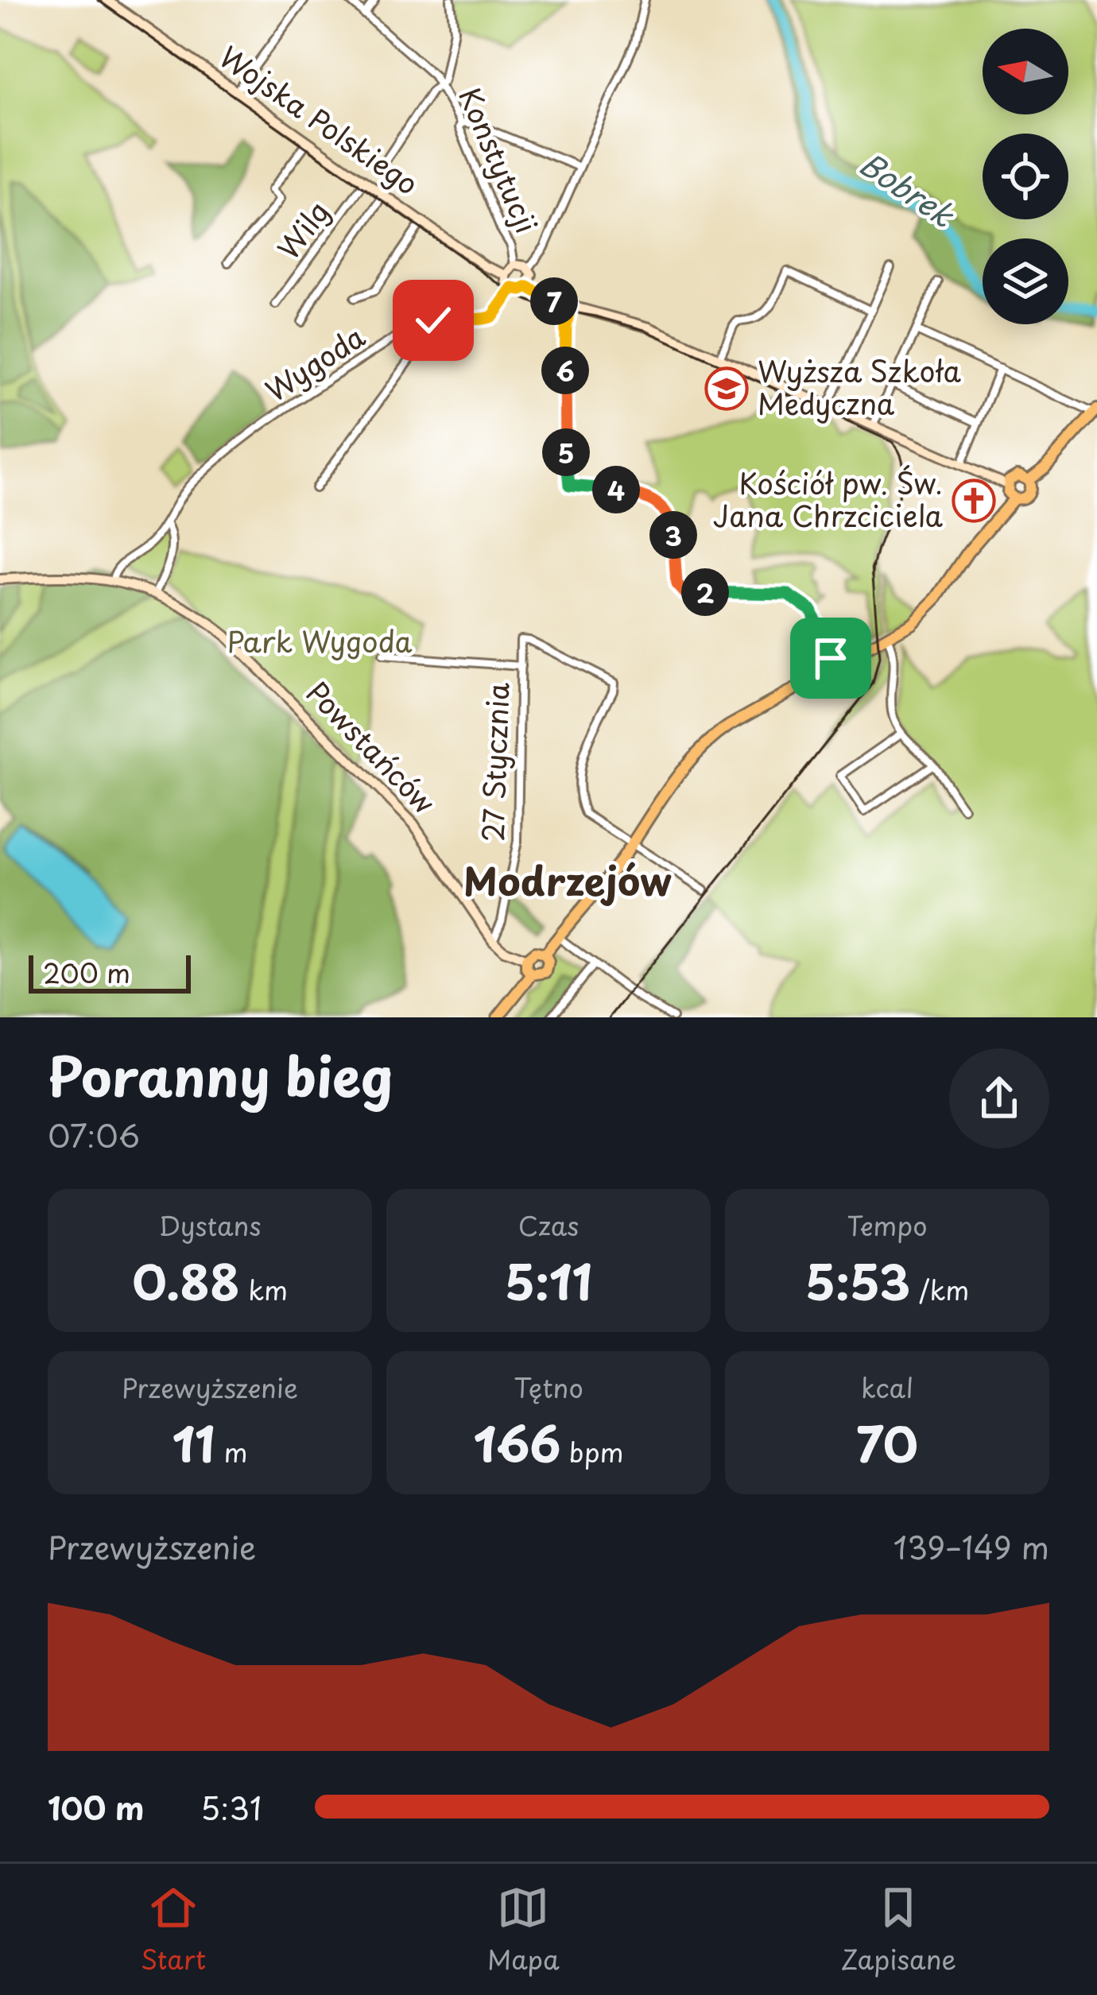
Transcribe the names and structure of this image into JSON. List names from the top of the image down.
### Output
{
  "streets": {
    "main road": ["Wojska Polskiego", "Powstańców"],
    "street": [
      "Konstytucji",
      "Wilg",
      "Wygoda",
      "27 Stycznia"
    ]
  },
  "crossings": [
    ["Wojska Polskiego", "Konstytucji"],
    ["Wojska Polskiego", "Wilg"],
    ["Wojska Polskiego", "Wygoda"],
    ["Konstytucji", "Wygoda"],
    ["Wygoda", "Powstańców"],
    ["Powstańców", "27 Stycznia"]
  ],
  "districts": ["Modrzejów"],
  "water": ["Bobrek"],
  "parks": ["Park Wygoda"],
  "places": {
    "school or university": ["Wyższa Szkoła Medyczna"],
    "church": ["Kościół pw. Św. Jana Chrzciciela"]
  },
  "scale_bar": "200 m",
  "north": "left",
  "page": {
    "pins": [
      "7",
      "6",
      "5",
      "4",
      "3",
      "2"
    ],
    "scale": "200 m",
    "heading": ["Poranny bieg", "07:06"],
    "stats": [
      ["Dystans", "0.88 km"],
      ["Czas", "5:11"],
      ["Tempo", "5:53 /km"],
      ["Przewyższenie", "11 m"],
      ["Tętno", "166 bpm"],
      ["kcal", "70"]
    ],
    "chart": ["Przewyższenie", "139–149 m"],
    "list": [
      {
        "name": "100 m",
        "note": "5:31"
      }
    ],
    "tabs": ["Start", "Mapa", "Zapisane"]
  }
}
